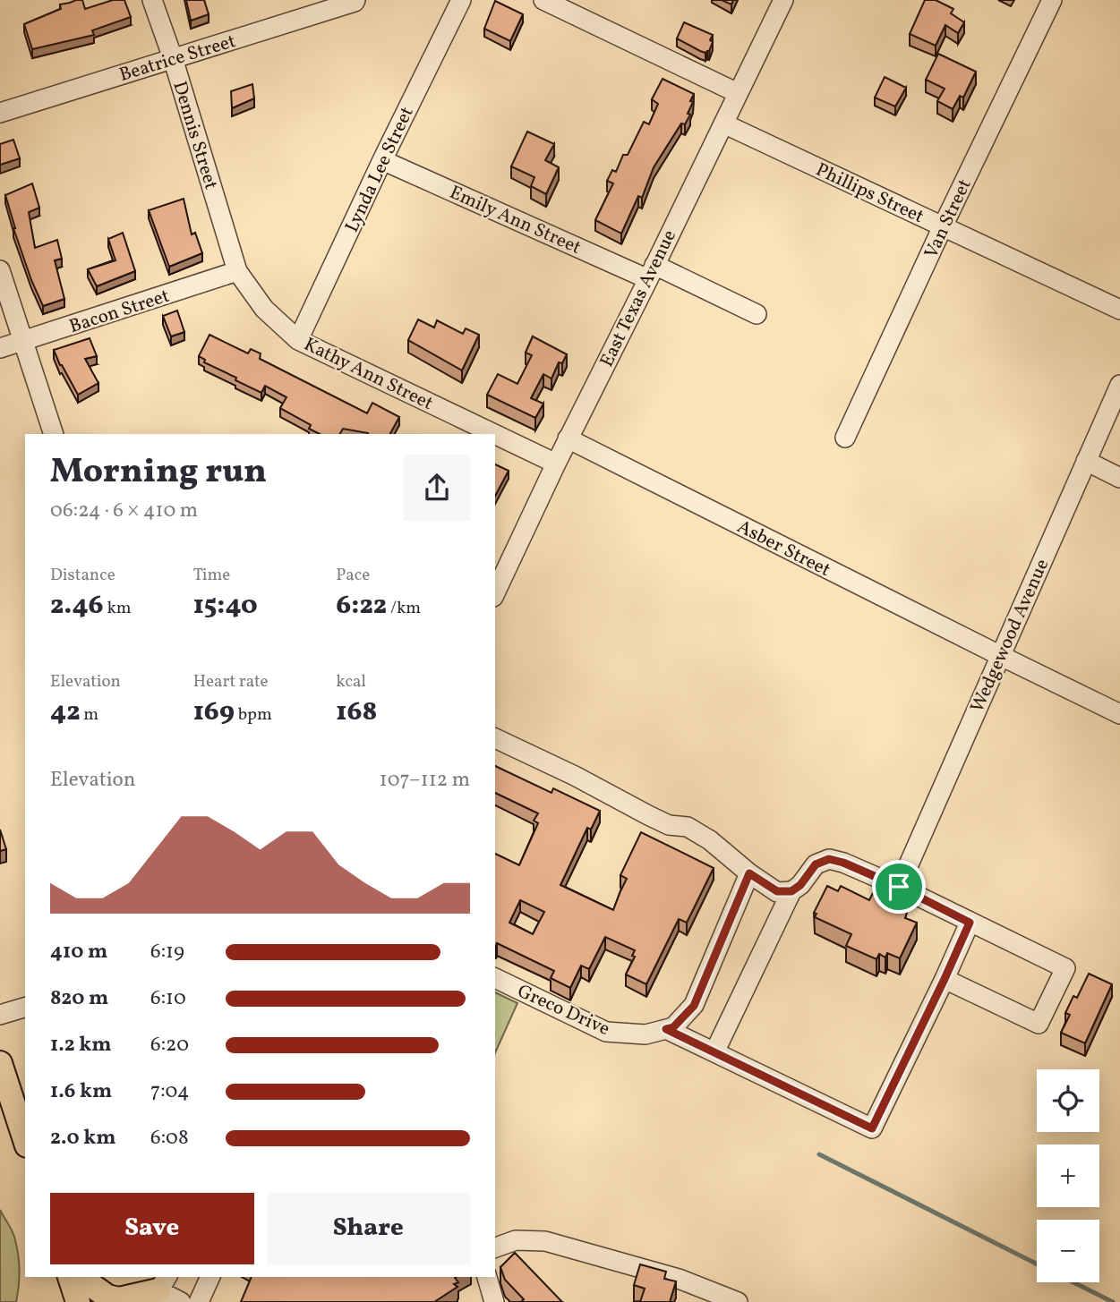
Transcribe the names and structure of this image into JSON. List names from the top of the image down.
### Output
{
  "streets": {
    "street": [
      "Beatrice Street",
      "Dennis Street",
      "Lynda Lee Street",
      "Phillips Street",
      "Van Street",
      "Emily Ann Street",
      "East Texas Avenue",
      "Bacon Street",
      "Kathy Ann Street",
      "Asber Street",
      "Wedgewood Avenue",
      "Greco Drive"
    ]
  },
  "crossings": [
    ["Beatrice Street", "Dennis Street"],
    ["Dennis Street", "Bacon Street"],
    ["Dennis Street", "Kathy Ann Street"],
    ["Lynda Lee Street", "Emily Ann Street"],
    ["Lynda Lee Street", "Kathy Ann Street"],
    ["Phillips Street", "Van Street"],
    ["Phillips Street", "East Texas Avenue"],
    ["Emily Ann Street", "East Texas Avenue"],
    ["East Texas Avenue", "Kathy Ann Street"],
    ["East Texas Avenue", "Asber Street"],
    ["Bacon Street", "Kathy Ann Street"],
    ["Asber Street", "Wedgewood Avenue"]
  ],
  "page": {
    "heading": ["Morning run", "06:24 · 6 × 410 m"],
    "stats": [
      ["Distance", "2.46 km"],
      ["Time", "15:40"],
      ["Pace", "6:22 /km"],
      ["Elevation", "42 m"],
      ["Heart rate", "169 bpm"],
      ["kcal", "168"]
    ],
    "chart": ["Elevation", "107–112 m"],
    "list": [
      {
        "name": "410 m",
        "note": "6:19"
      },
      {
        "name": "820 m",
        "note": "6:10"
      },
      {
        "name": "1.2 km",
        "note": "6:20"
      },
      {
        "name": "1.6 km",
        "note": "7:04"
      },
      {
        "name": "2.0 km",
        "note": "6:08"
      }
    ],
    "map_buttons": ["+", "−"],
    "buttons": ["Save", "Share"]
  }
}
